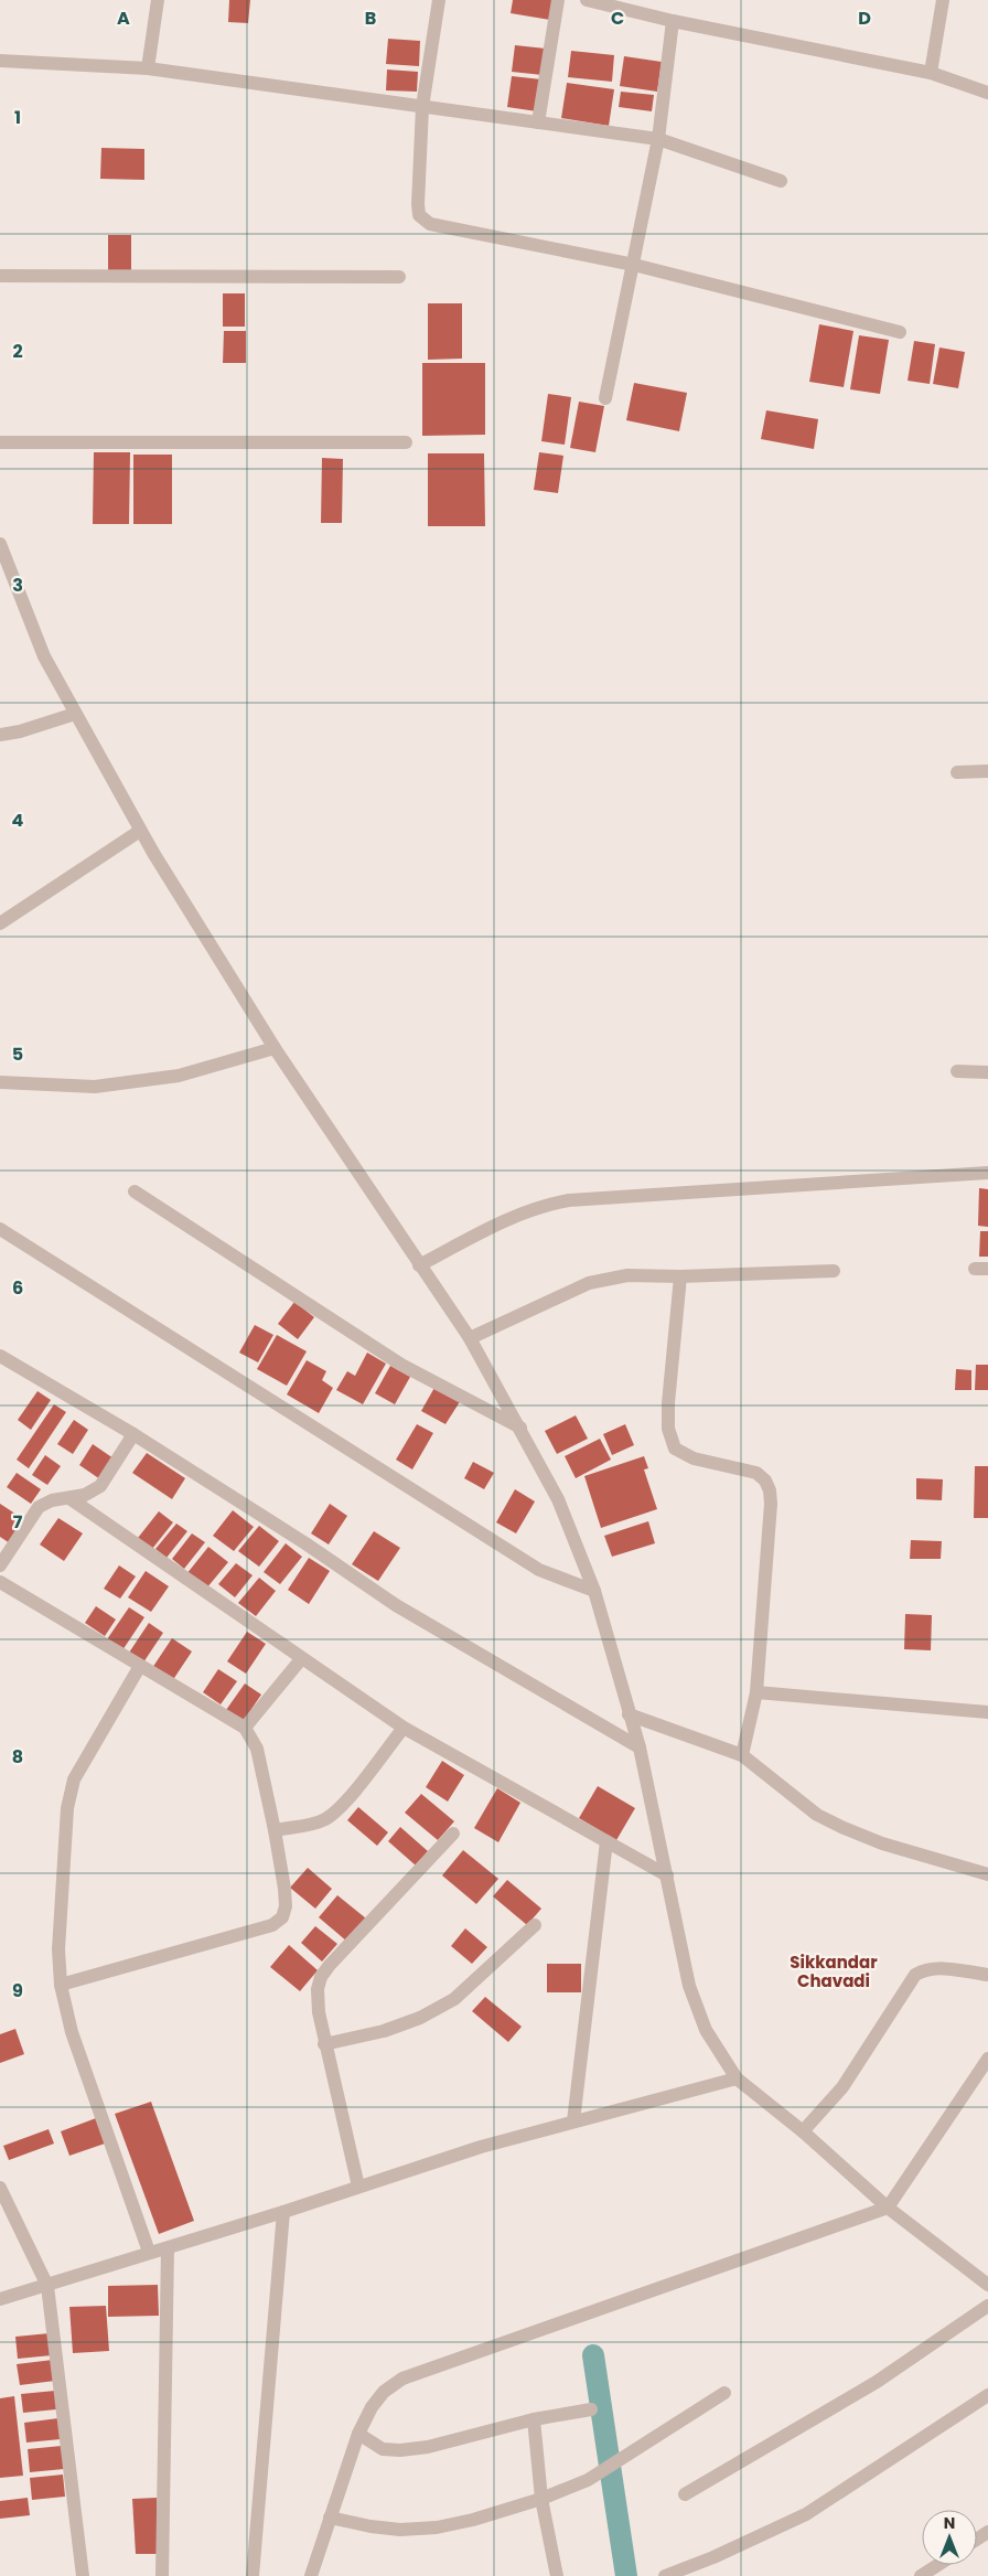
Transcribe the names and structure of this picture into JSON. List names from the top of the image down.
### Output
{
  "districts": ["Sikkandar Chavadi"],
  "north": "top",
  "grid": {
    "columns": [
      "A",
      "B",
      "C",
      "D"
    ],
    "rows": [
      "1",
      "2",
      "3",
      "4",
      "5",
      "6",
      "7",
      "8",
      "9"
    ]
  }
}
